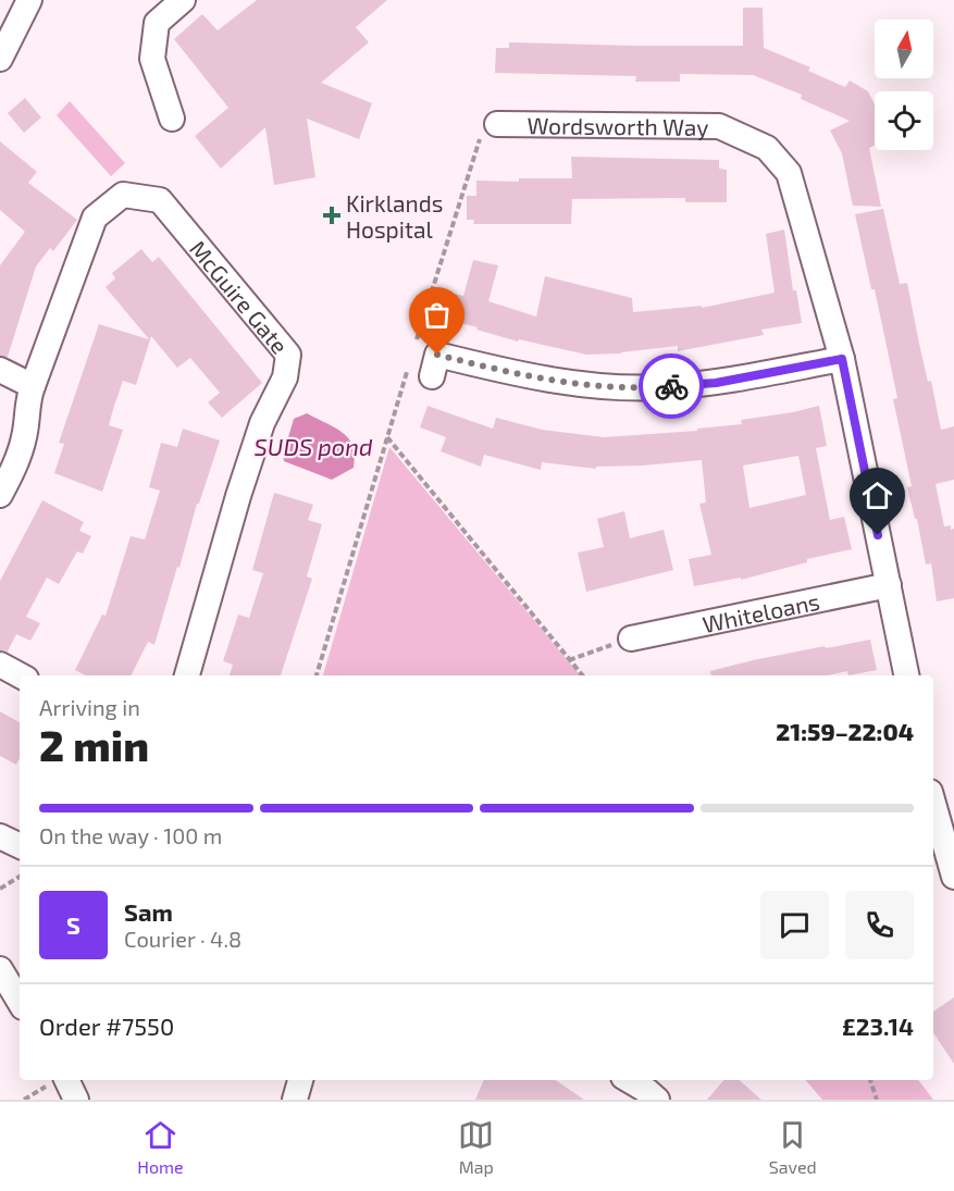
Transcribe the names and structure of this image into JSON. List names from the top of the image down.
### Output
{
  "streets": {
    "street": ["Wordsworth Way", "McGuire Gate", "Whiteloans"]
  },
  "crossings": [
    ["Wordsworth Way", "Whiteloans"]
  ],
  "water": ["SUDS pond"],
  "places": {
    "health": ["Kirklands Hospital"]
  },
  "north": "top",
  "page": {
    "heading": ["2 min", "Arriving in", "21:59–22:04"],
    "panel": [
      "Sam",
      "Courier · 4.8",
      "Order #7550",
      "£23.14"
    ],
    "bar": "On the way · 100 m",
    "round": "S",
    "tabs": ["Home", "Map", "Saved"]
  }
}
